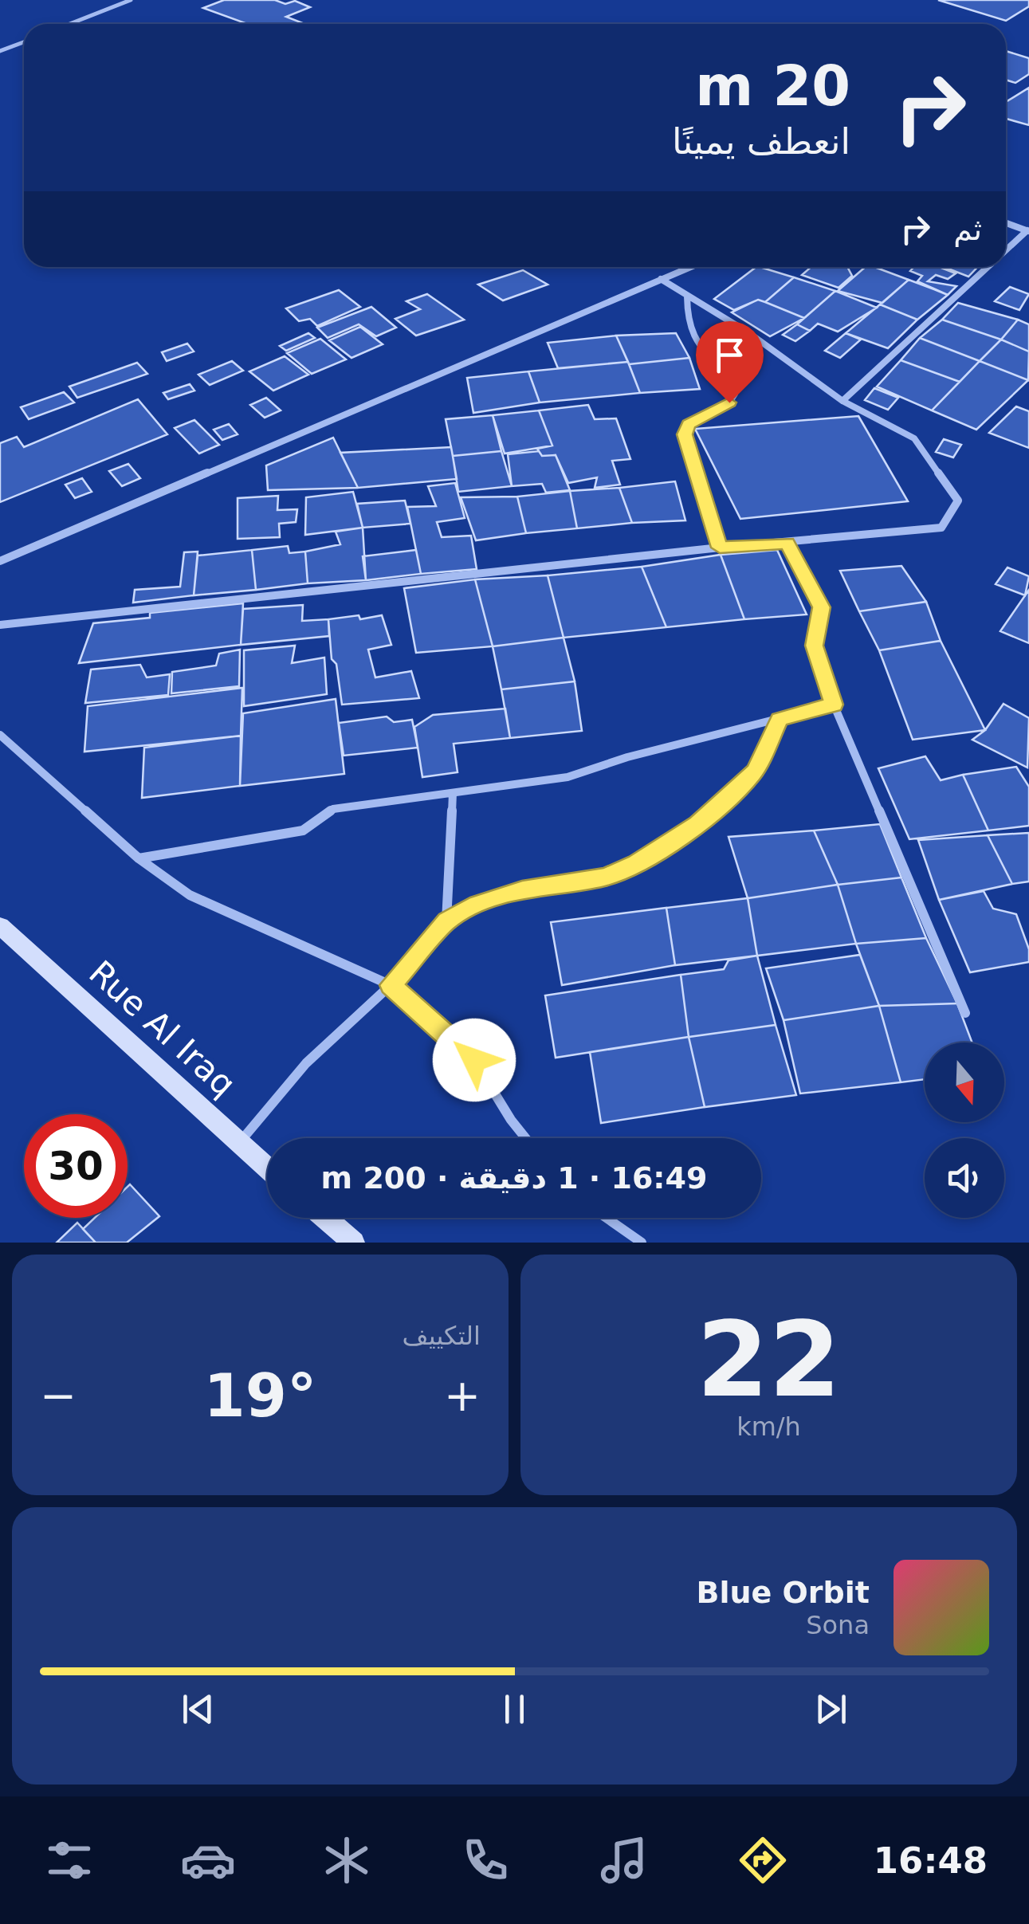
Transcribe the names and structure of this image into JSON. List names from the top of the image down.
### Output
{
  "streets": {
    "street": ["Rue Al Iraq"]
  },
  "north": "bottom",
  "page": {
    "turn": ["20 m", "انعطف يمينًا"],
    "then": "ثم",
    "limit": "30",
    "trip": "16:49 · 1 دقيقة · 200 m",
    "tile": [
      ["22", "km/h"],
      "التكييف"
    ],
    "heat": ["−", "19°", "+"],
    "song": ["Blue Orbit", "Sona"],
    "tabs": "16:48"
  }
}
